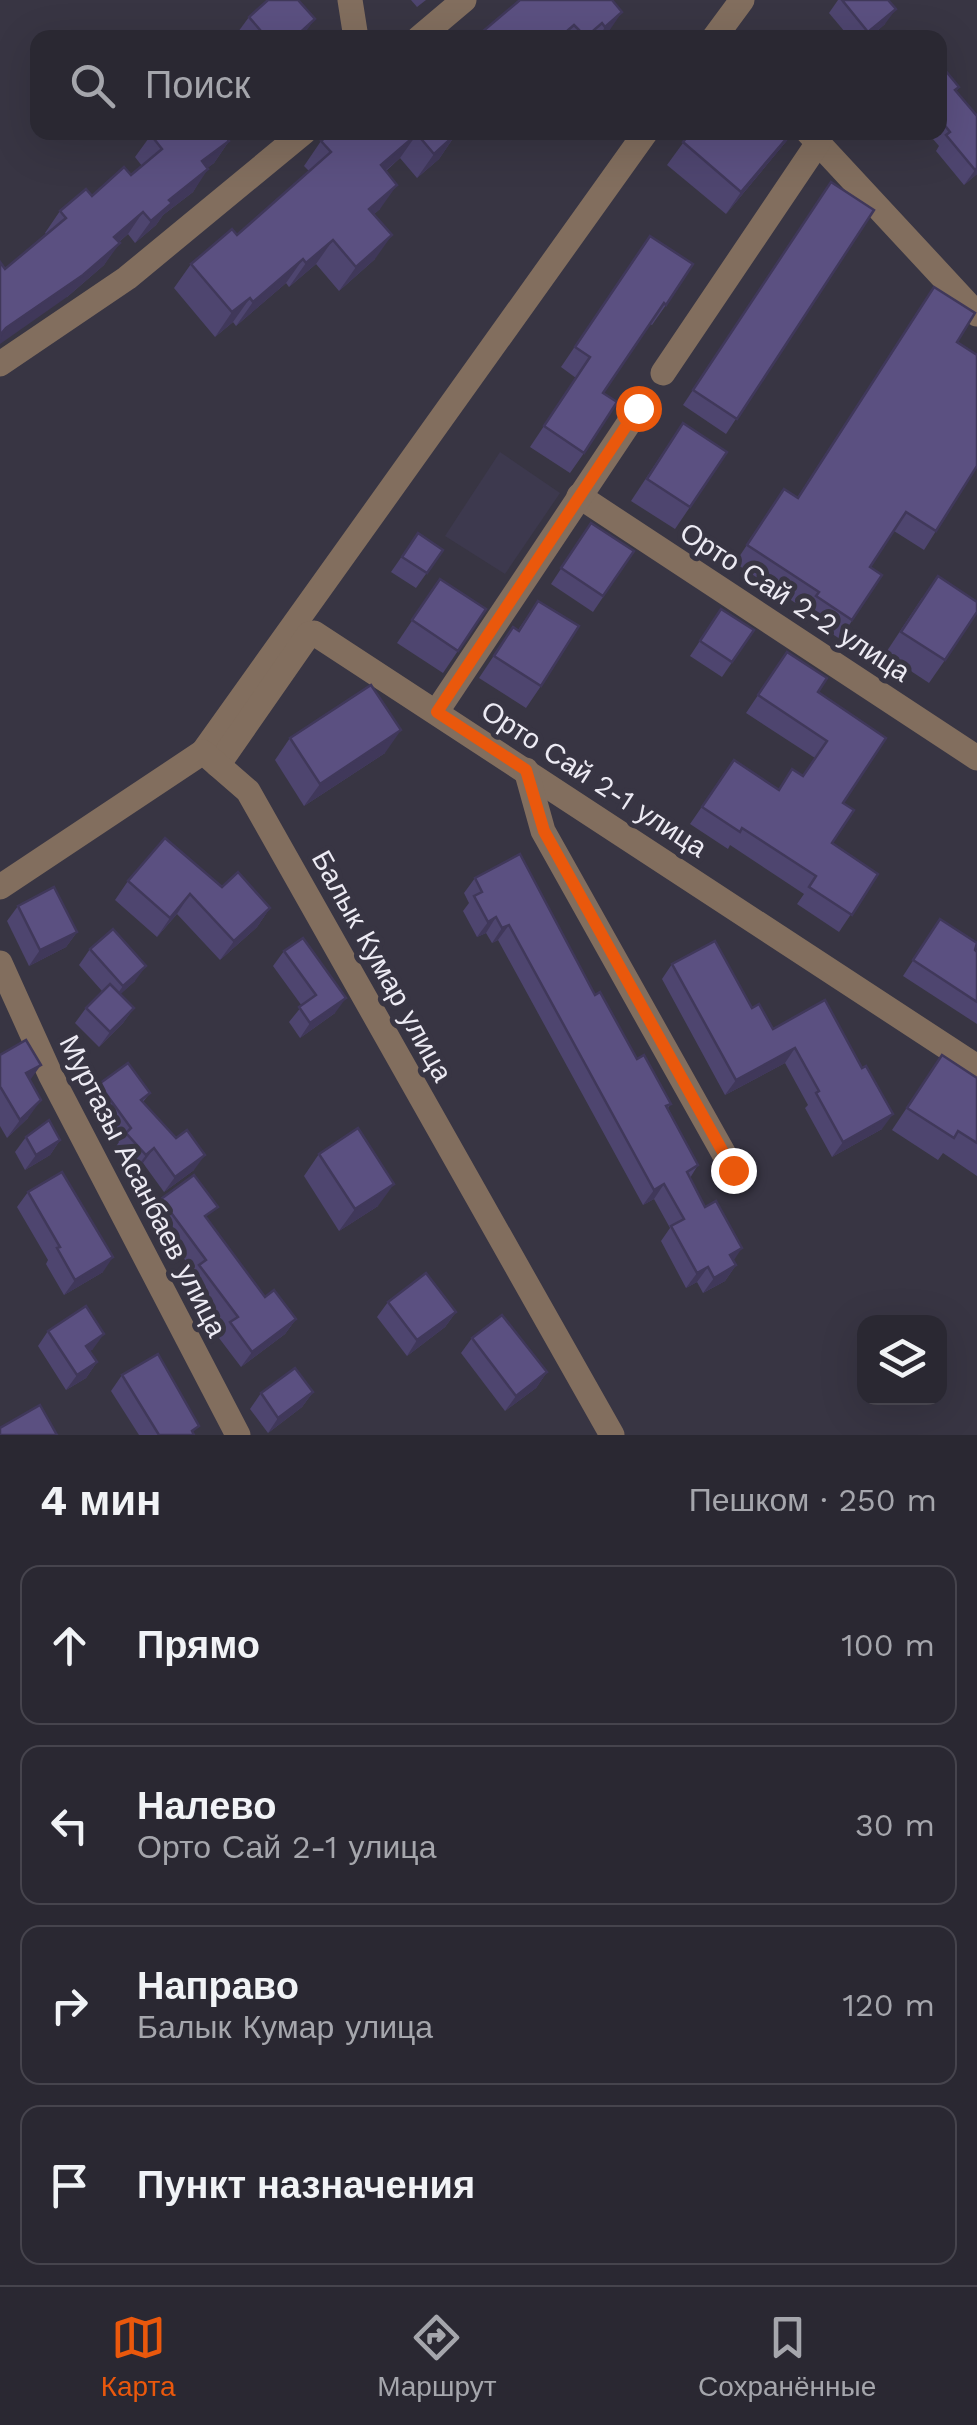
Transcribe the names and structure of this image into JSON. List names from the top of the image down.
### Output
{
  "streets": {
    "street": [
      "Орто Сай 2-2 улица",
      "Орто Сай 2-1 улица",
      "Балык Кумар улица",
      "Муртазы Асанбаев улица"
    ]
  },
  "crossings": [
    ["Орто Сай 2-1 улица", "Балык Кумар улица"]
  ],
  "page": {
    "search": "Поиск",
    "heading": ["4 мин", "Пешком · 250 m"],
    "list": [
      ["Прямо", "100 m"],
      ["Налево", "Орто Сай 2-1 улица", "30 m"],
      ["Направо", "Балык Кумар улица", "120 m"],
      "Пункт назначения"
    ],
    "nav": ["Карта", "Маршрут", "Сохранённые"]
  }
}
